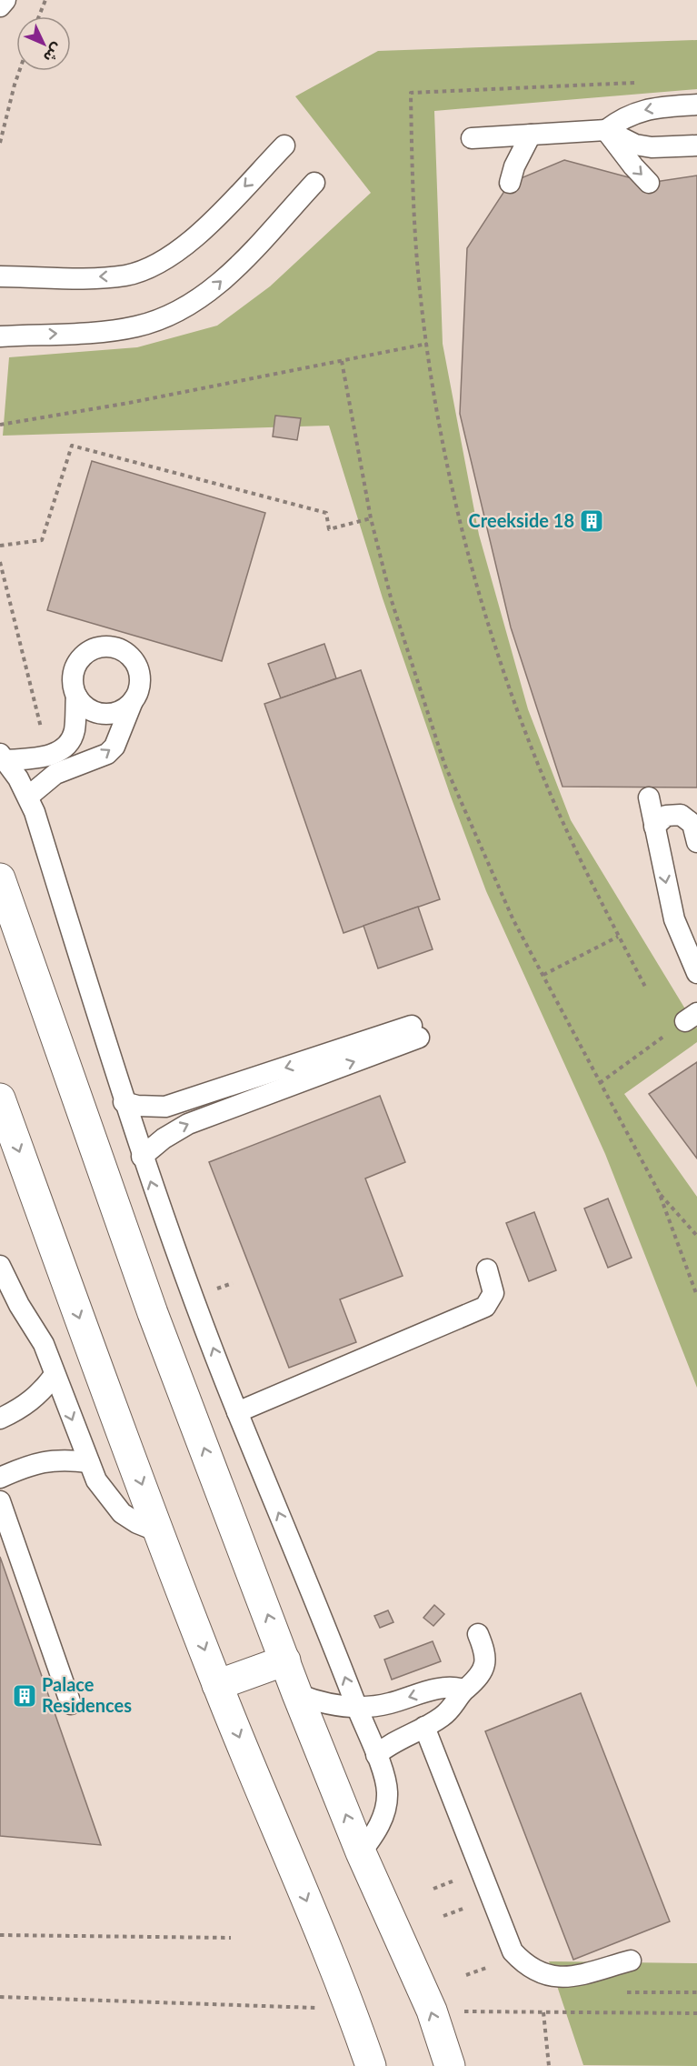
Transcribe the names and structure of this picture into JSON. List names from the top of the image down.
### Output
{
  "places": {
    "building": ["Creekside 18", "Palace Residences"]
  },
  "north": "bottom right"
}
